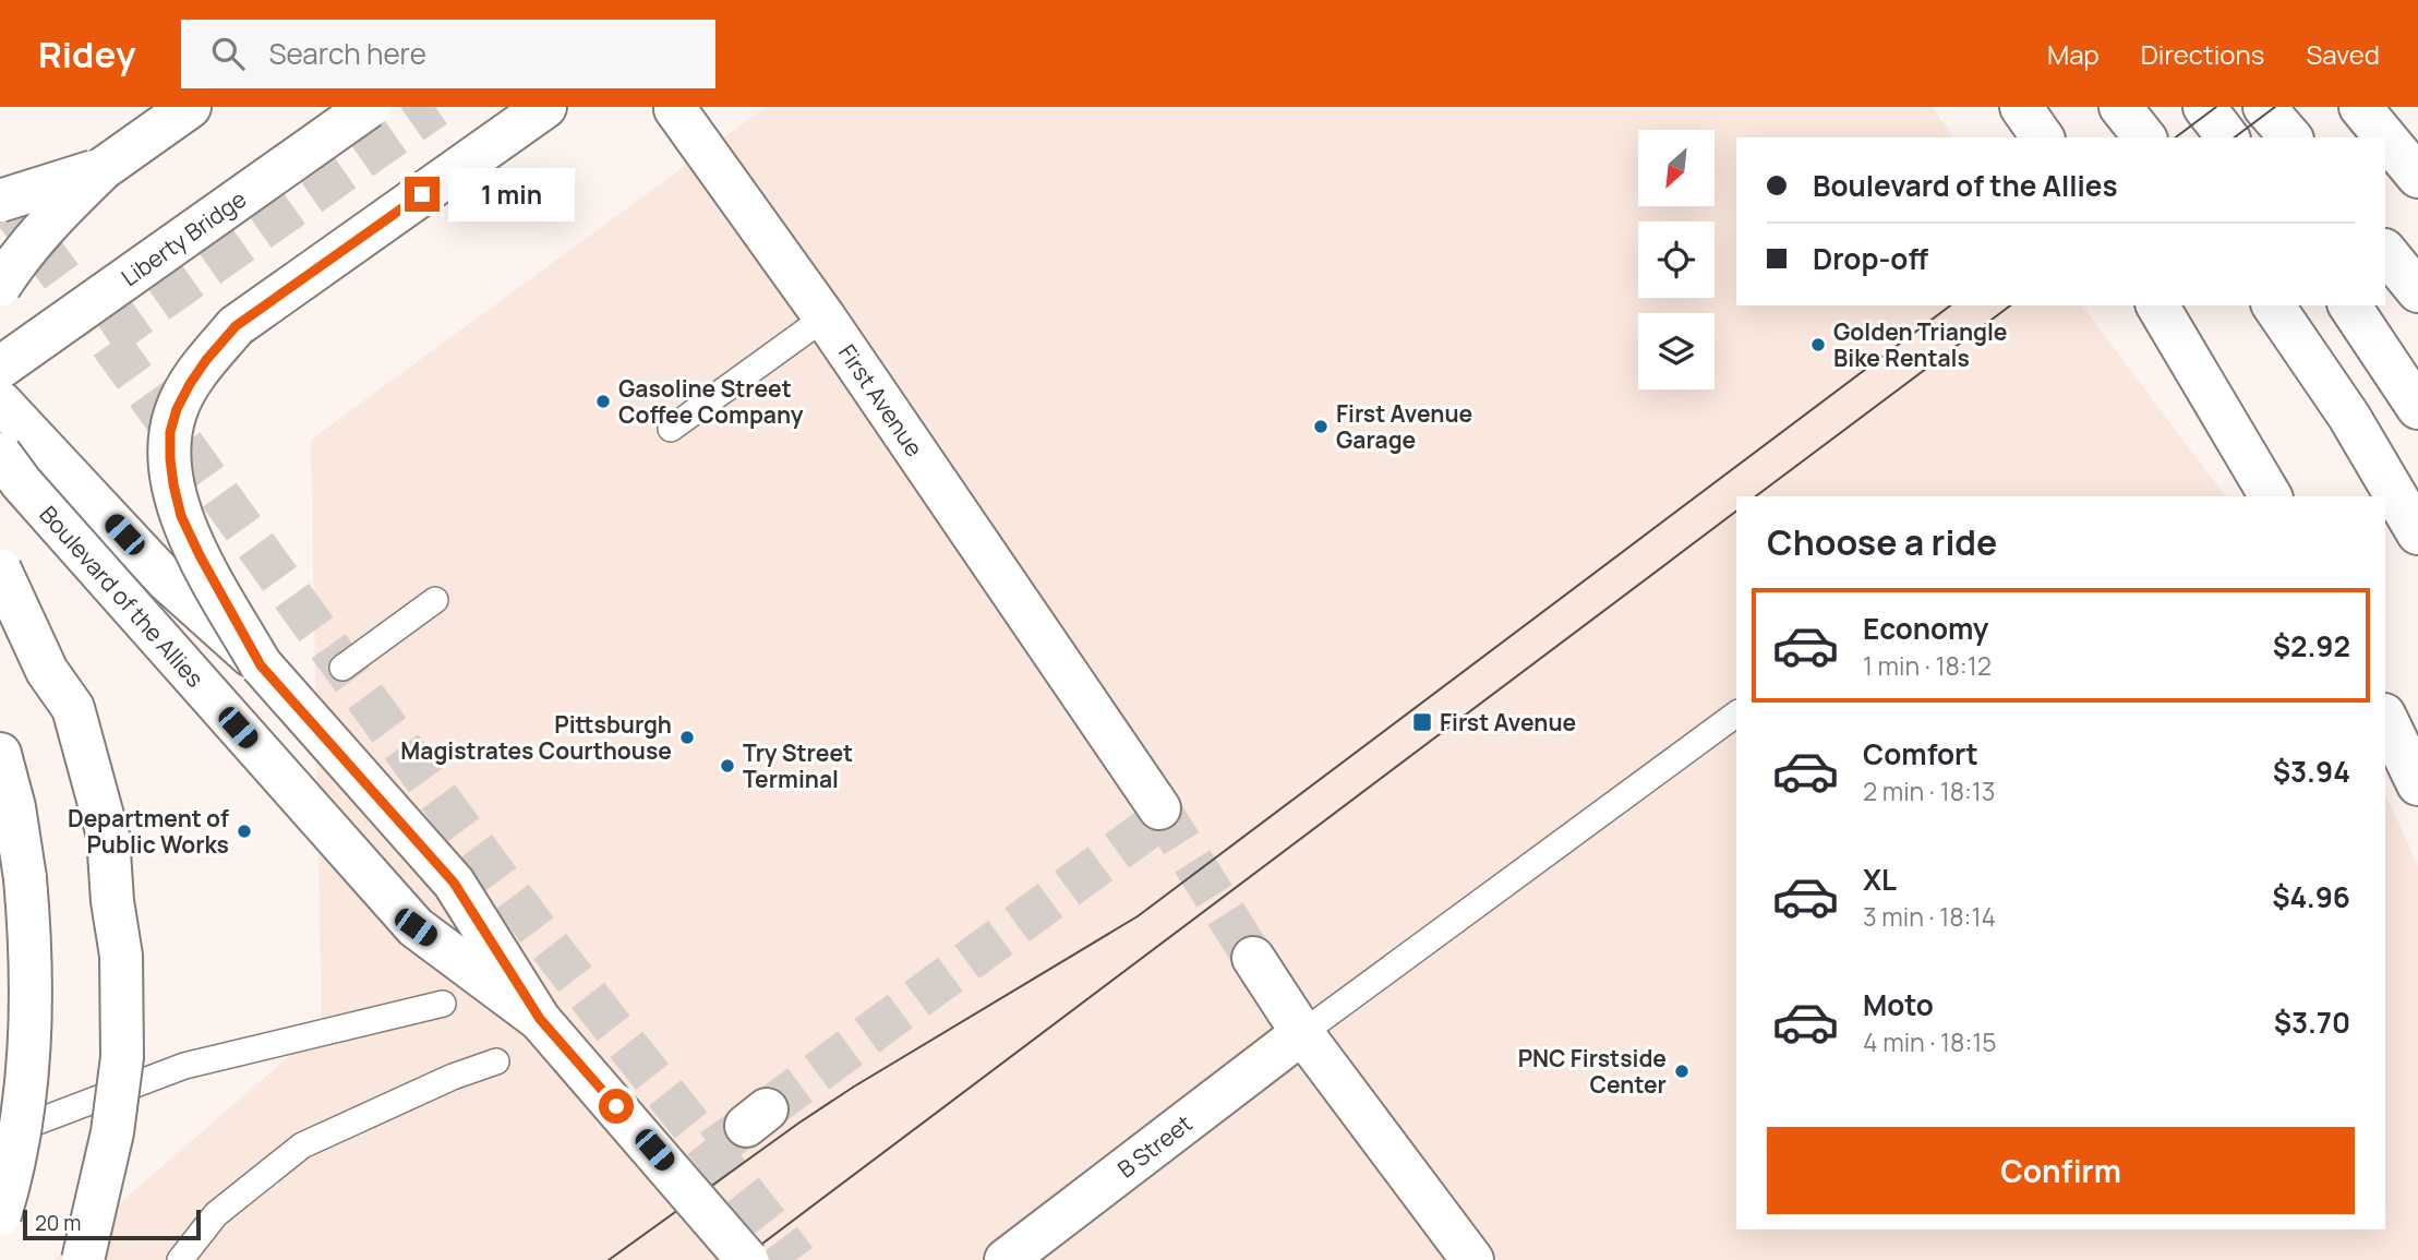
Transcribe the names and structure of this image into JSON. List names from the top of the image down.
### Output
{
  "streets": {
    "main road": [
      "Liberty Bridge",
      "First Avenue",
      "Boulevard of the Allies",
      "B Street"
    ]
  },
  "places": {
    "other": [
      "Golden Triangle Bike Rentals",
      "Gasoline Street Coffee Company",
      "First Avenue Garage",
      "Pittsburgh Magistrates Courthouse",
      "Try Street Terminal",
      "Department of Public Works",
      "PNC Firstside Center"
    ],
    "transit": ["First Avenue"]
  },
  "scale_bar": "20 m",
  "north": "bottom left",
  "page": {
    "header": "Ridey",
    "search": "Search here",
    "nav": ["Map", "Directions", "Saved"],
    "banner": ["Boulevard of the Allies", "Drop-off"],
    "bubble": "1 min",
    "heading": "Choose a ride",
    "list": [
      {
        "name": "Economy",
        "note": "1 min · 18:12",
        "value": "$2.92"
      },
      {
        "name": "Comfort",
        "note": "2 min · 18:13",
        "value": "$3.94"
      },
      {
        "name": "XL",
        "note": "3 min · 18:14",
        "value": "$4.96"
      },
      {
        "name": "Moto",
        "note": "4 min · 18:15",
        "value": "$3.70"
      }
    ],
    "buttons": "Confirm",
    "scale": "20 m"
  }
}
